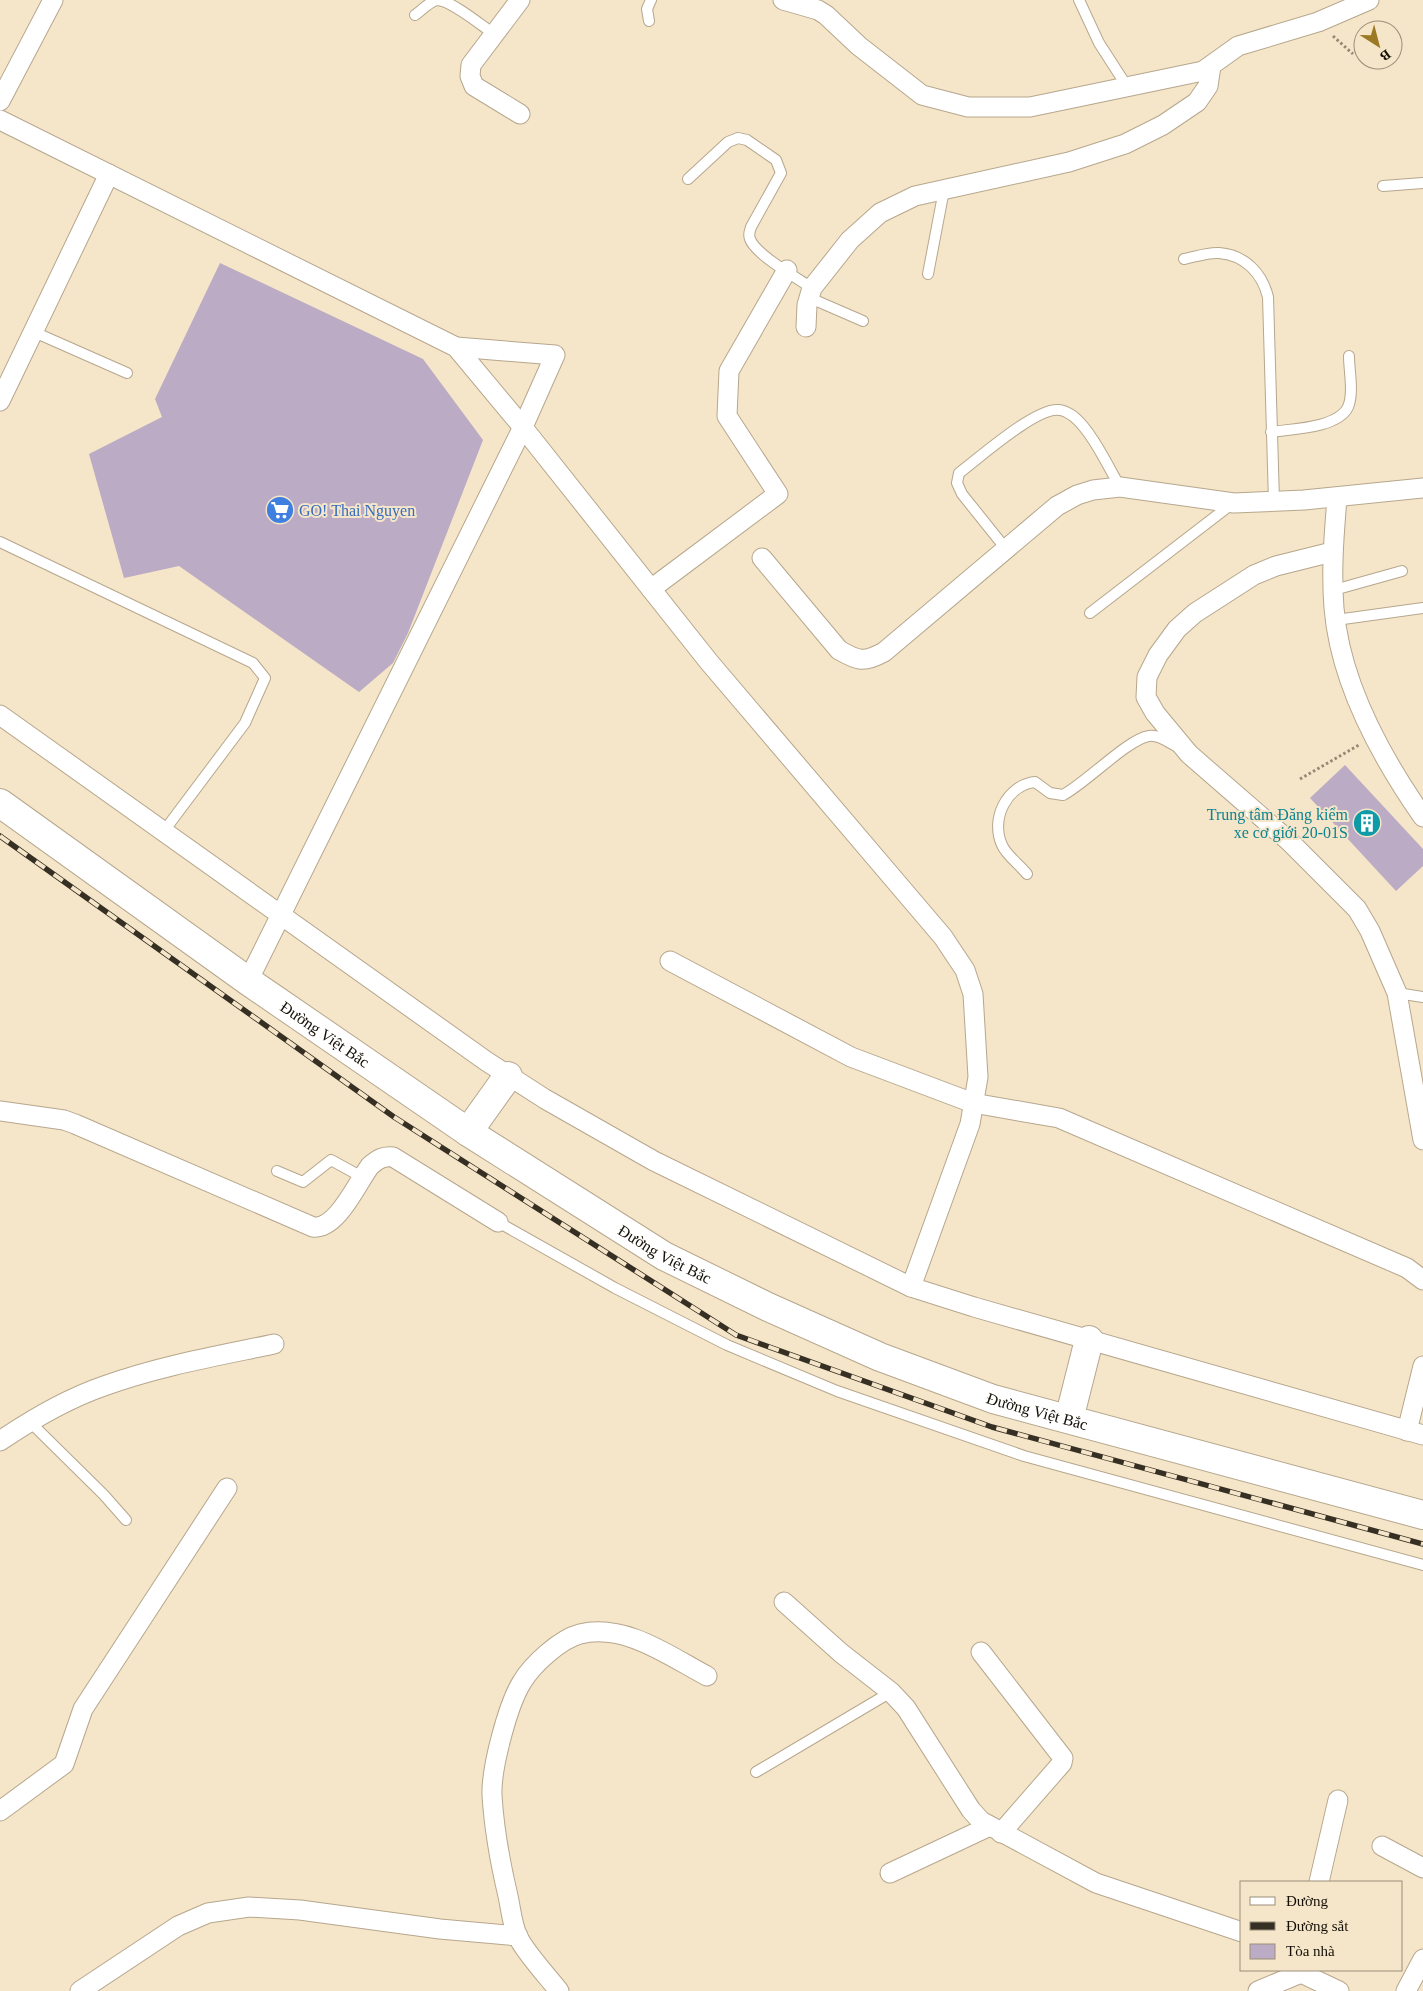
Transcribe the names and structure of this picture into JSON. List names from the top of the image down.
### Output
{
  "streets": {
    "main road": ["Đường Việt Bắc"]
  },
  "places": {
    "supermarket": ["GO! Thai Nguyen"],
    "building": ["Trung tâm Đăng kiểm xe cơ giới 20-01S"]
  },
  "legend": ["Đường", "Đường sắt", "Tòa nhà"],
  "north": "bottom right"
}
